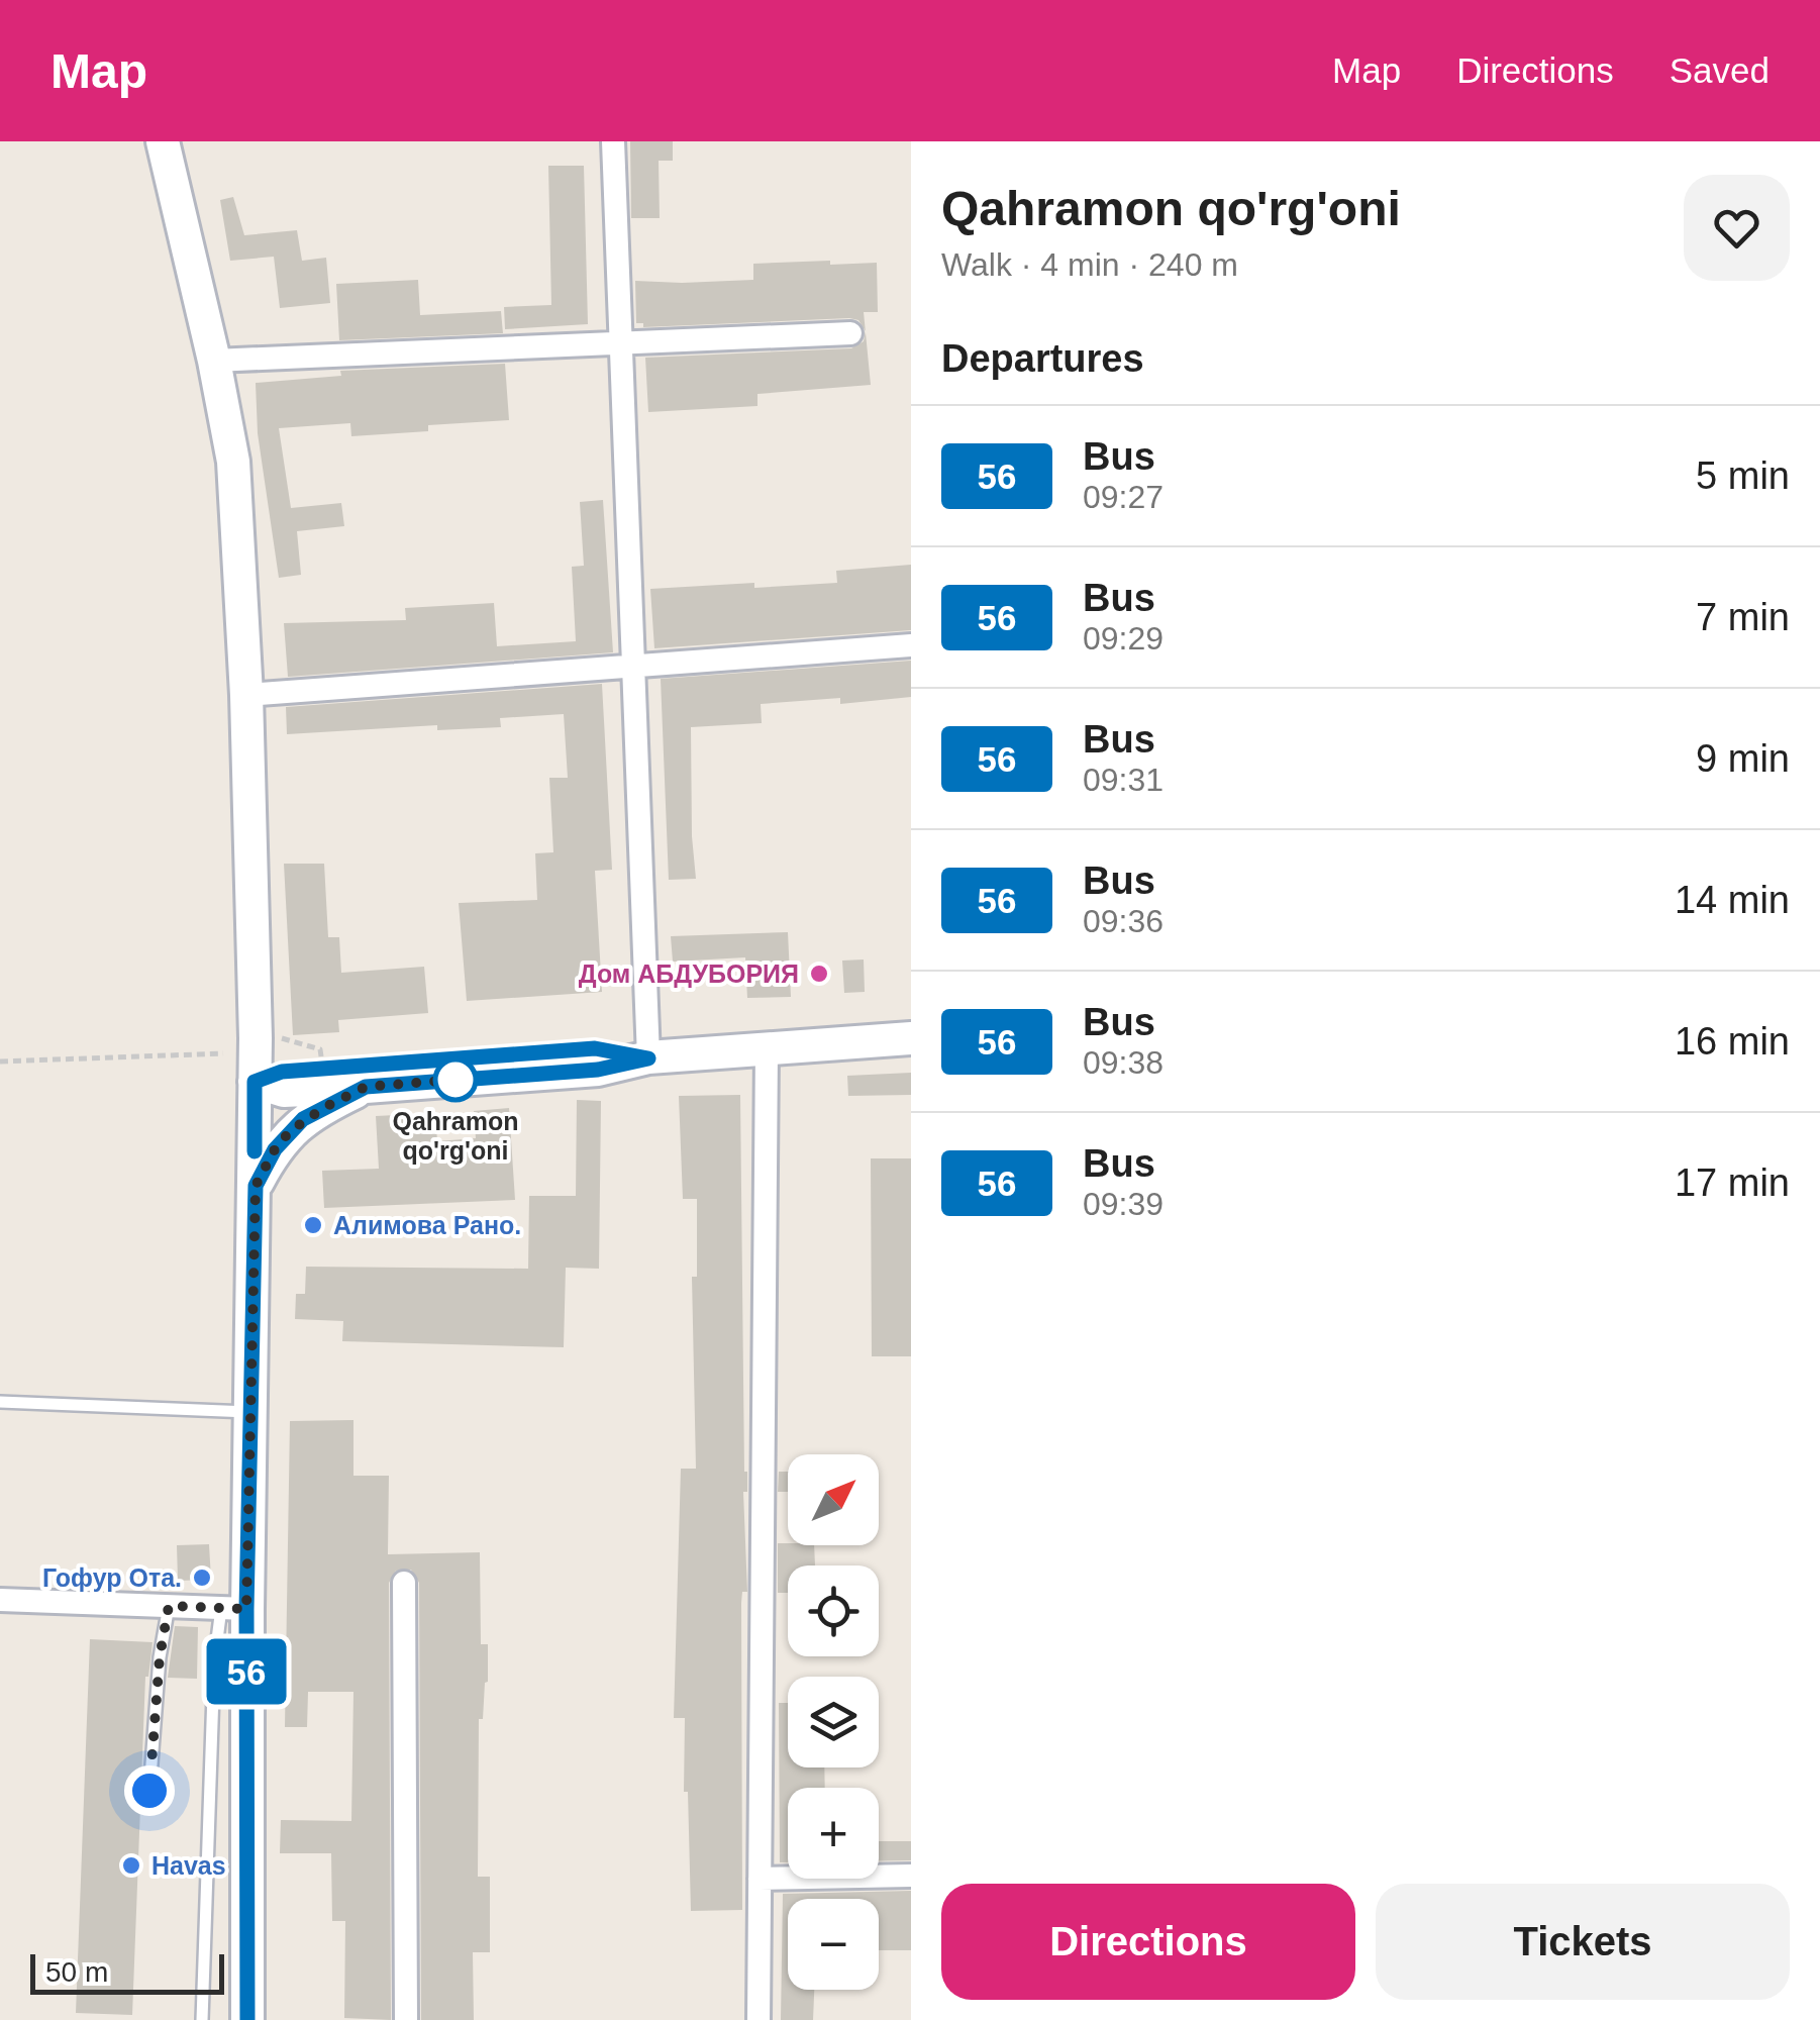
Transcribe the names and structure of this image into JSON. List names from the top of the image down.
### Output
{
  "places": [
    "Дом АБДУБОРИЯ",
    "Qahramon qo'rg'oni",
    "Алимова Рано.",
    "Гофур Ота.",
    "Havas"
  ],
  "lines": ["bus line 56"],
  "scale_bar": "50 m",
  "north": "top right",
  "page": {
    "header": "Map",
    "nav": ["Map", "Directions", "Saved"],
    "on_map": "56",
    "heading": [
      ["Qahramon qo'rg'oni", "Walk · 4 min · 240 m"],
      "Departures"
    ],
    "list": [
      {
        "mark": "56",
        "name": "Bus",
        "note": "09:27",
        "value": "5 min"
      },
      {
        "mark": "56",
        "name": "Bus",
        "note": "09:29",
        "value": "7 min"
      },
      {
        "mark": "56",
        "name": "Bus",
        "note": "09:31",
        "value": "9 min"
      },
      {
        "mark": "56",
        "name": "Bus",
        "note": "09:36",
        "value": "14 min"
      },
      {
        "mark": "56",
        "name": "Bus",
        "note": "09:38",
        "value": "16 min"
      },
      {
        "mark": "56",
        "name": "Bus",
        "note": "09:39",
        "value": "17 min"
      }
    ],
    "map_buttons": ["+", "−"],
    "buttons": ["Directions", "Tickets"],
    "scale": "50 m"
  }
}
